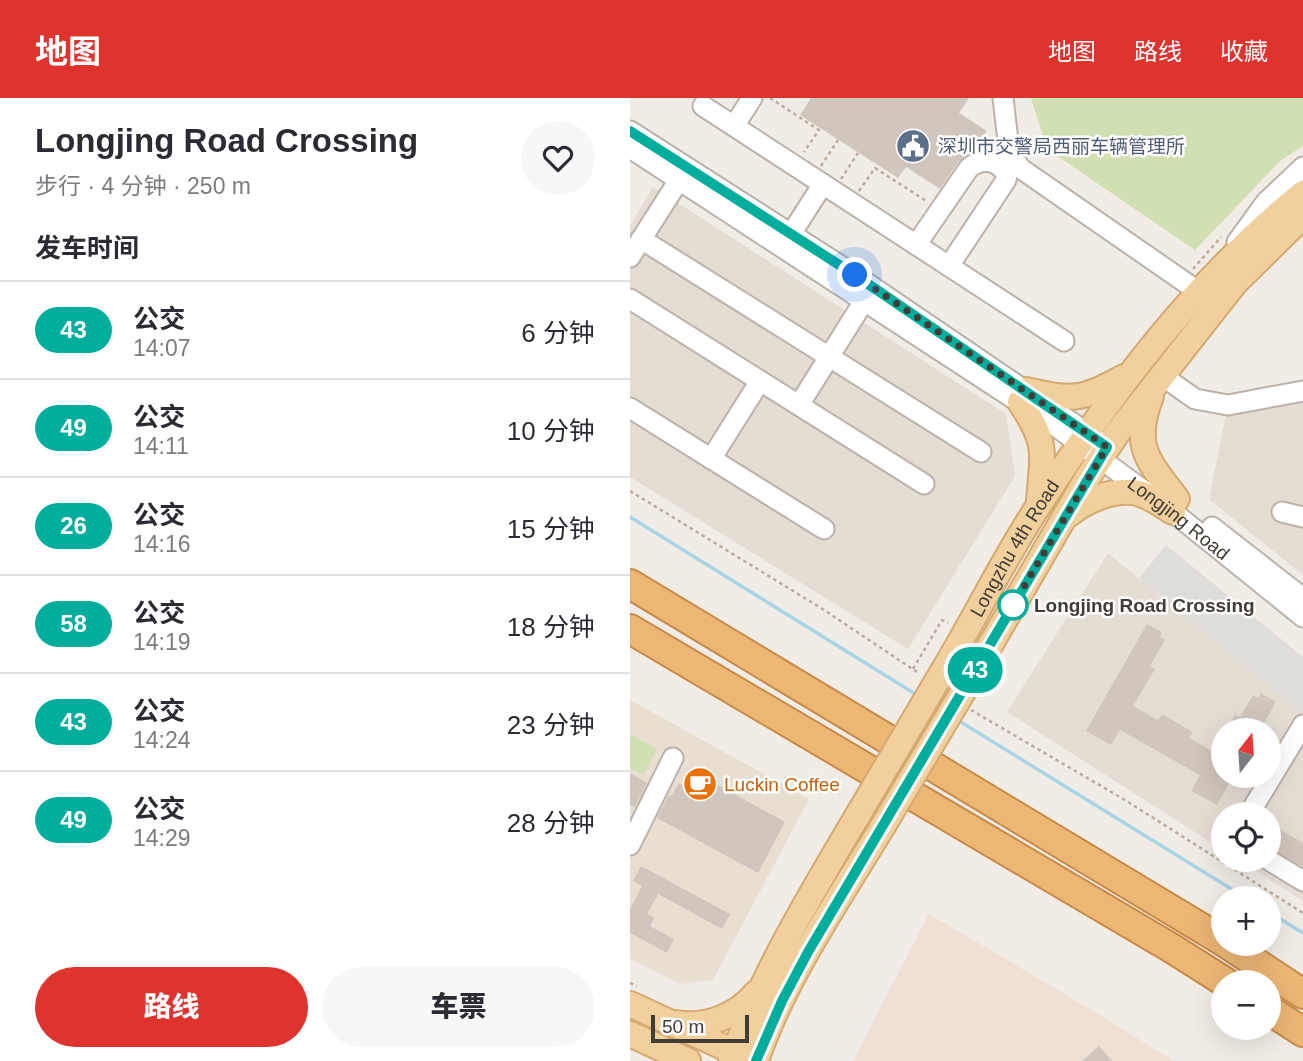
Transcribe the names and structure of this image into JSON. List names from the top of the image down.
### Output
{
  "streets": {
    "main road": ["Longzhu 4th Road"],
    "street": ["Longjing Road"]
  },
  "crossings": [
    ["Longjing Road", "Longzhu 4th Road"]
  ],
  "places": {
    "public building": ["深圳市交警局西丽车辆管理所"],
    "other": ["Longjing Road Crossing"],
    "cafe": ["Luckin Coffee"]
  },
  "lines": ["bus line 43"],
  "scale_bar": "50 m",
  "north": "top",
  "page": {
    "header": "地图",
    "nav": ["地图", "路线", "收藏"],
    "heading": [
      ["Longjing Road Crossing", "步行 · 4 分钟 · 250 m"],
      "发车时间"
    ],
    "on_map": "43",
    "list": [
      {
        "mark": "43",
        "name": "公交",
        "note": "14:07",
        "value": "6 分钟"
      },
      {
        "mark": "49",
        "name": "公交",
        "note": "14:11",
        "value": "10 分钟"
      },
      {
        "mark": "26",
        "name": "公交",
        "note": "14:16",
        "value": "15 分钟"
      },
      {
        "mark": "58",
        "name": "公交",
        "note": "14:19",
        "value": "18 分钟"
      },
      {
        "mark": "43",
        "name": "公交",
        "note": "14:24",
        "value": "23 分钟"
      },
      {
        "mark": "49",
        "name": "公交",
        "note": "14:29",
        "value": "28 分钟"
      }
    ],
    "map_buttons": ["+", "−"],
    "buttons": ["路线", "车票"],
    "scale": "50 m"
  }
}
